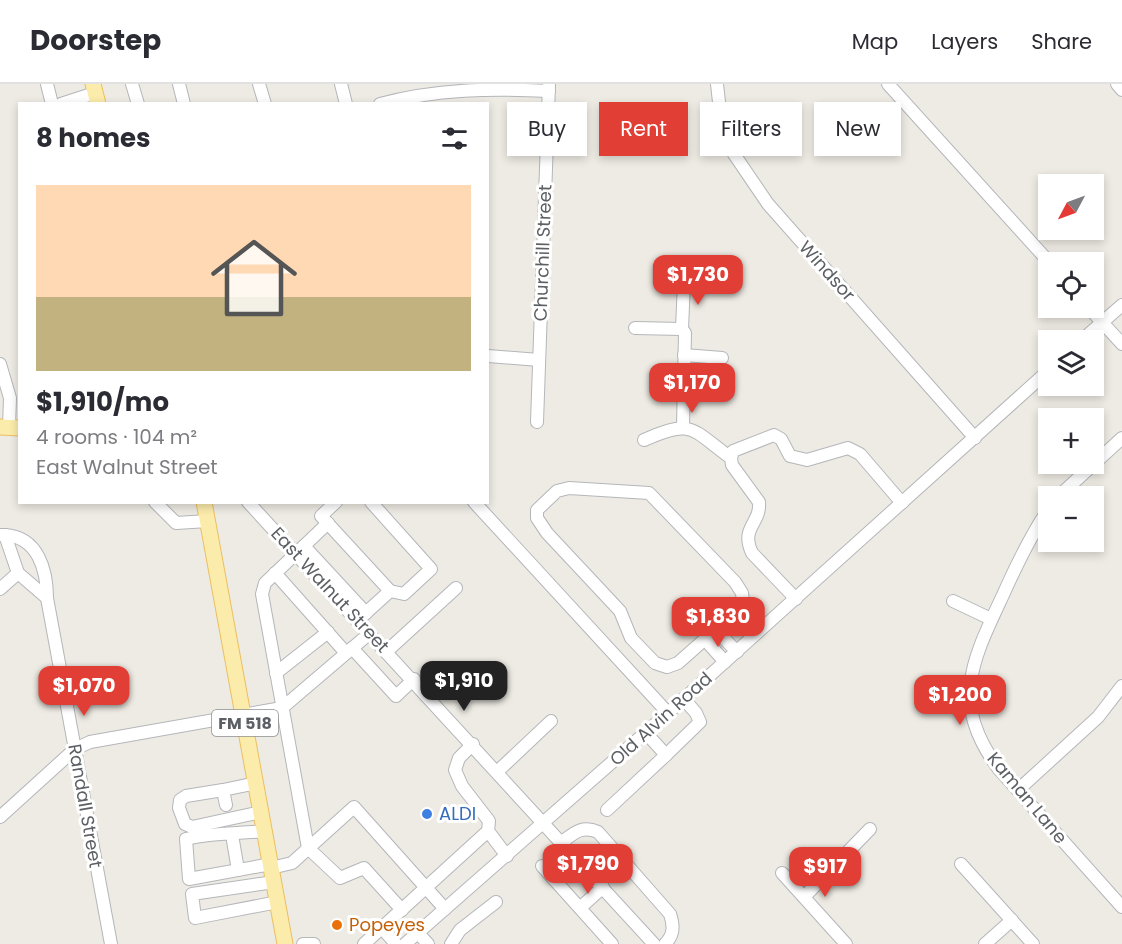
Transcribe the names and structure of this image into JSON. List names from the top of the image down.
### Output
{
  "streets": {
    "main road": ["FM 518"],
    "street": [
      "Churchill Street",
      "Windsor",
      "East Walnut Street",
      "Old Alvin Road",
      "Kaman Lane",
      "Randall Street"
    ]
  },
  "crossings": [
    ["Windsor", "Old Alvin Road"],
    ["East Walnut Street", "Old Alvin Road"]
  ],
  "places": ["ALDI", "Popeyes"],
  "north": "bottom left",
  "page": {
    "header": "Doorstep",
    "nav": ["Map", "Layers", "Share"],
    "chip": [
      "Buy",
      "Rent",
      "Filters",
      "New"
    ],
    "heading": "8 homes",
    "map_buttons": ["+", "−"],
    "list": [
      {
        "name": "$1,910/mo",
        "note": "4 rooms · 104 m² · East Walnut Street"
      }
    ],
    "price": [
      "$1,730",
      "$1,170",
      "$1,830",
      "$1,910",
      "$1,070",
      "$1,200",
      "$1,790",
      "$917"
    ]
  }
}
